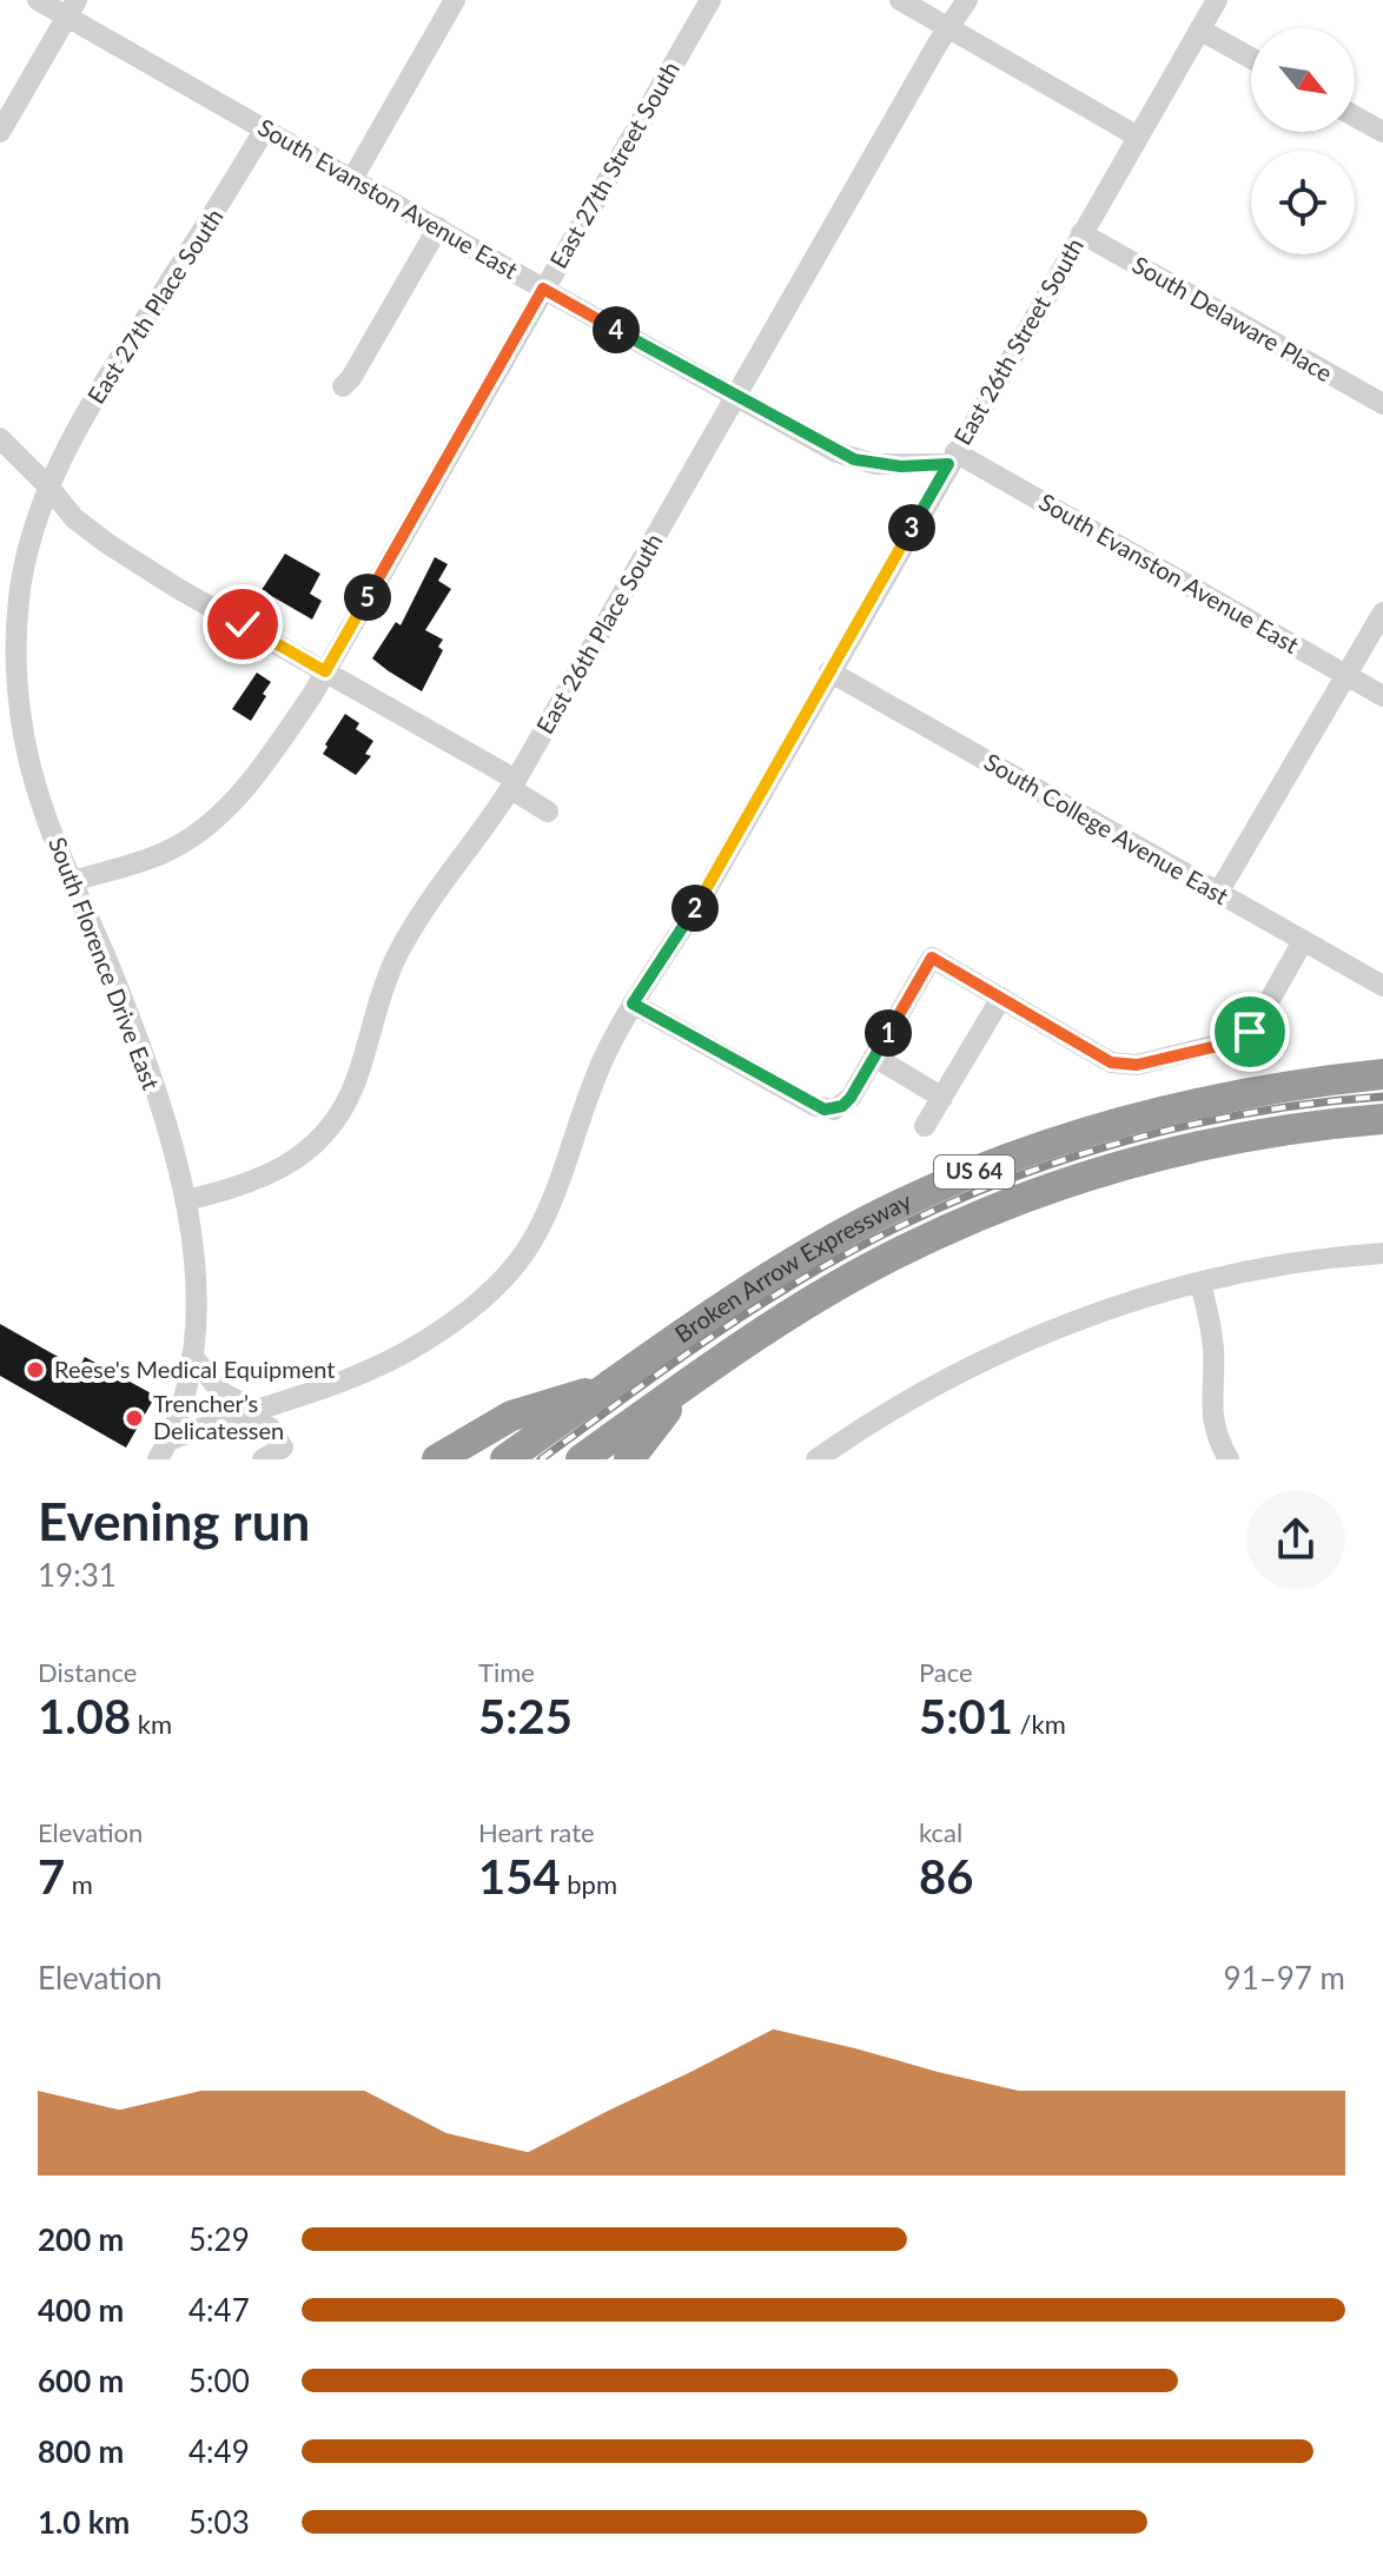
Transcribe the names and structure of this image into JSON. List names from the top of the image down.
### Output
{
  "streets": {
    "highway": ["US 64", "Broken Arrow Expressway"],
    "street": [
      "East 27th Street South",
      "South Evanston Avenue East",
      "East 27th Place South",
      "South Delaware Place",
      "East 26th Street South",
      "East 26th Place South",
      "South College Avenue East",
      "South Florence Drive East"
    ]
  },
  "crossings": [
    ["East 27th Street South", "South Evanston Avenue East"],
    ["East 27th Street South", "South Florence Drive East"],
    ["South Evanston Avenue East", "East 27th Place South"],
    ["South Evanston Avenue East", "East 26th Street South"],
    ["South Evanston Avenue East", "East 26th Place South"],
    ["East 27th Place South", "South Florence Drive East"],
    ["South Delaware Place", "East 26th Street South"],
    ["East 26th Street South", "South College Avenue East"],
    ["East 26th Street South", "South Florence Drive East"],
    ["East 26th Place South", "South Florence Drive East"]
  ],
  "places": ["Reese's Medical Equipment", "Trencher’s Delicatessen"],
  "north": "bottom right",
  "page": {
    "pins": [
      "4",
      "3",
      "5",
      "2",
      "1"
    ],
    "heading": ["Evening run", "19:31"],
    "stats": [
      ["Distance", "1.08 km"],
      ["Time", "5:25"],
      ["Pace", "5:01 /km"],
      ["Elevation", "7 m"],
      ["Heart rate", "154 bpm"],
      ["kcal", "86"]
    ],
    "chart": ["Elevation", "91–97 m"],
    "list": [
      {
        "name": "200 m",
        "note": "5:29"
      },
      {
        "name": "400 m",
        "note": "4:47"
      },
      {
        "name": "600 m",
        "note": "5:00"
      },
      {
        "name": "800 m",
        "note": "4:49"
      },
      {
        "name": "1.0 km",
        "note": "5:03"
      }
    ]
  }
}
